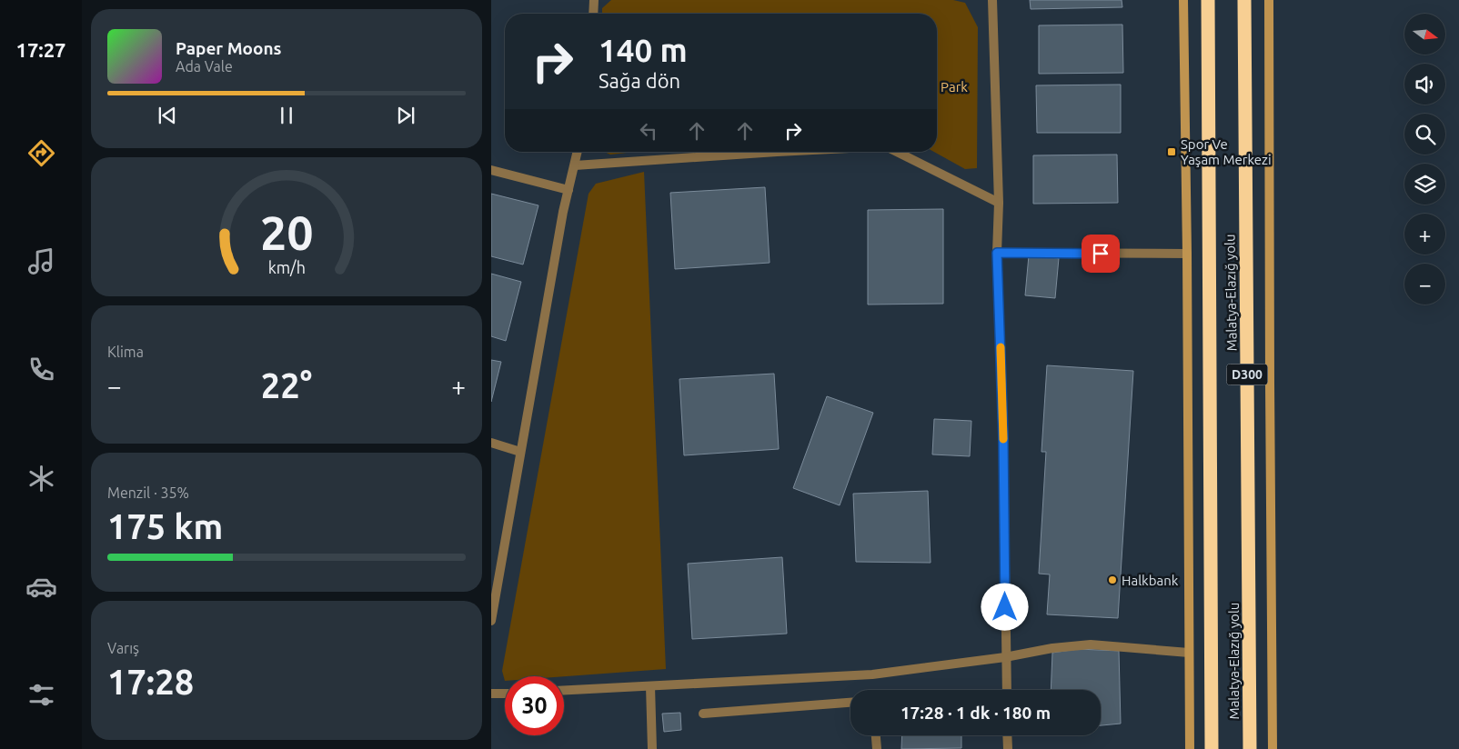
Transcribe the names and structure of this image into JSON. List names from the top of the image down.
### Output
{
  "streets": {
    "highway": ["Malatya-Elazığ yolu", "D300"]
  },
  "parks": ["Park"],
  "places": {
    "transit": ["Spor Ve Yaşam Merkezi"],
    "other": ["Halkbank"]
  },
  "north": "right",
  "page": {
    "tabs": "17:27",
    "map_buttons": ["+", "−"],
    "turn": ["140 m", "Sağa dön"],
    "song": ["Paper Moons", "Ada Vale"],
    "tile": [
      "Klima",
      ["Menzil · 35%", "175 km"],
      ["Varış", "17:28"]
    ],
    "heat": ["−", "22°", "+"],
    "limit": "30",
    "trip": "17:28 · 1 dk · 180 m",
    "gauge": ["20", "km/h"]
  }
}
